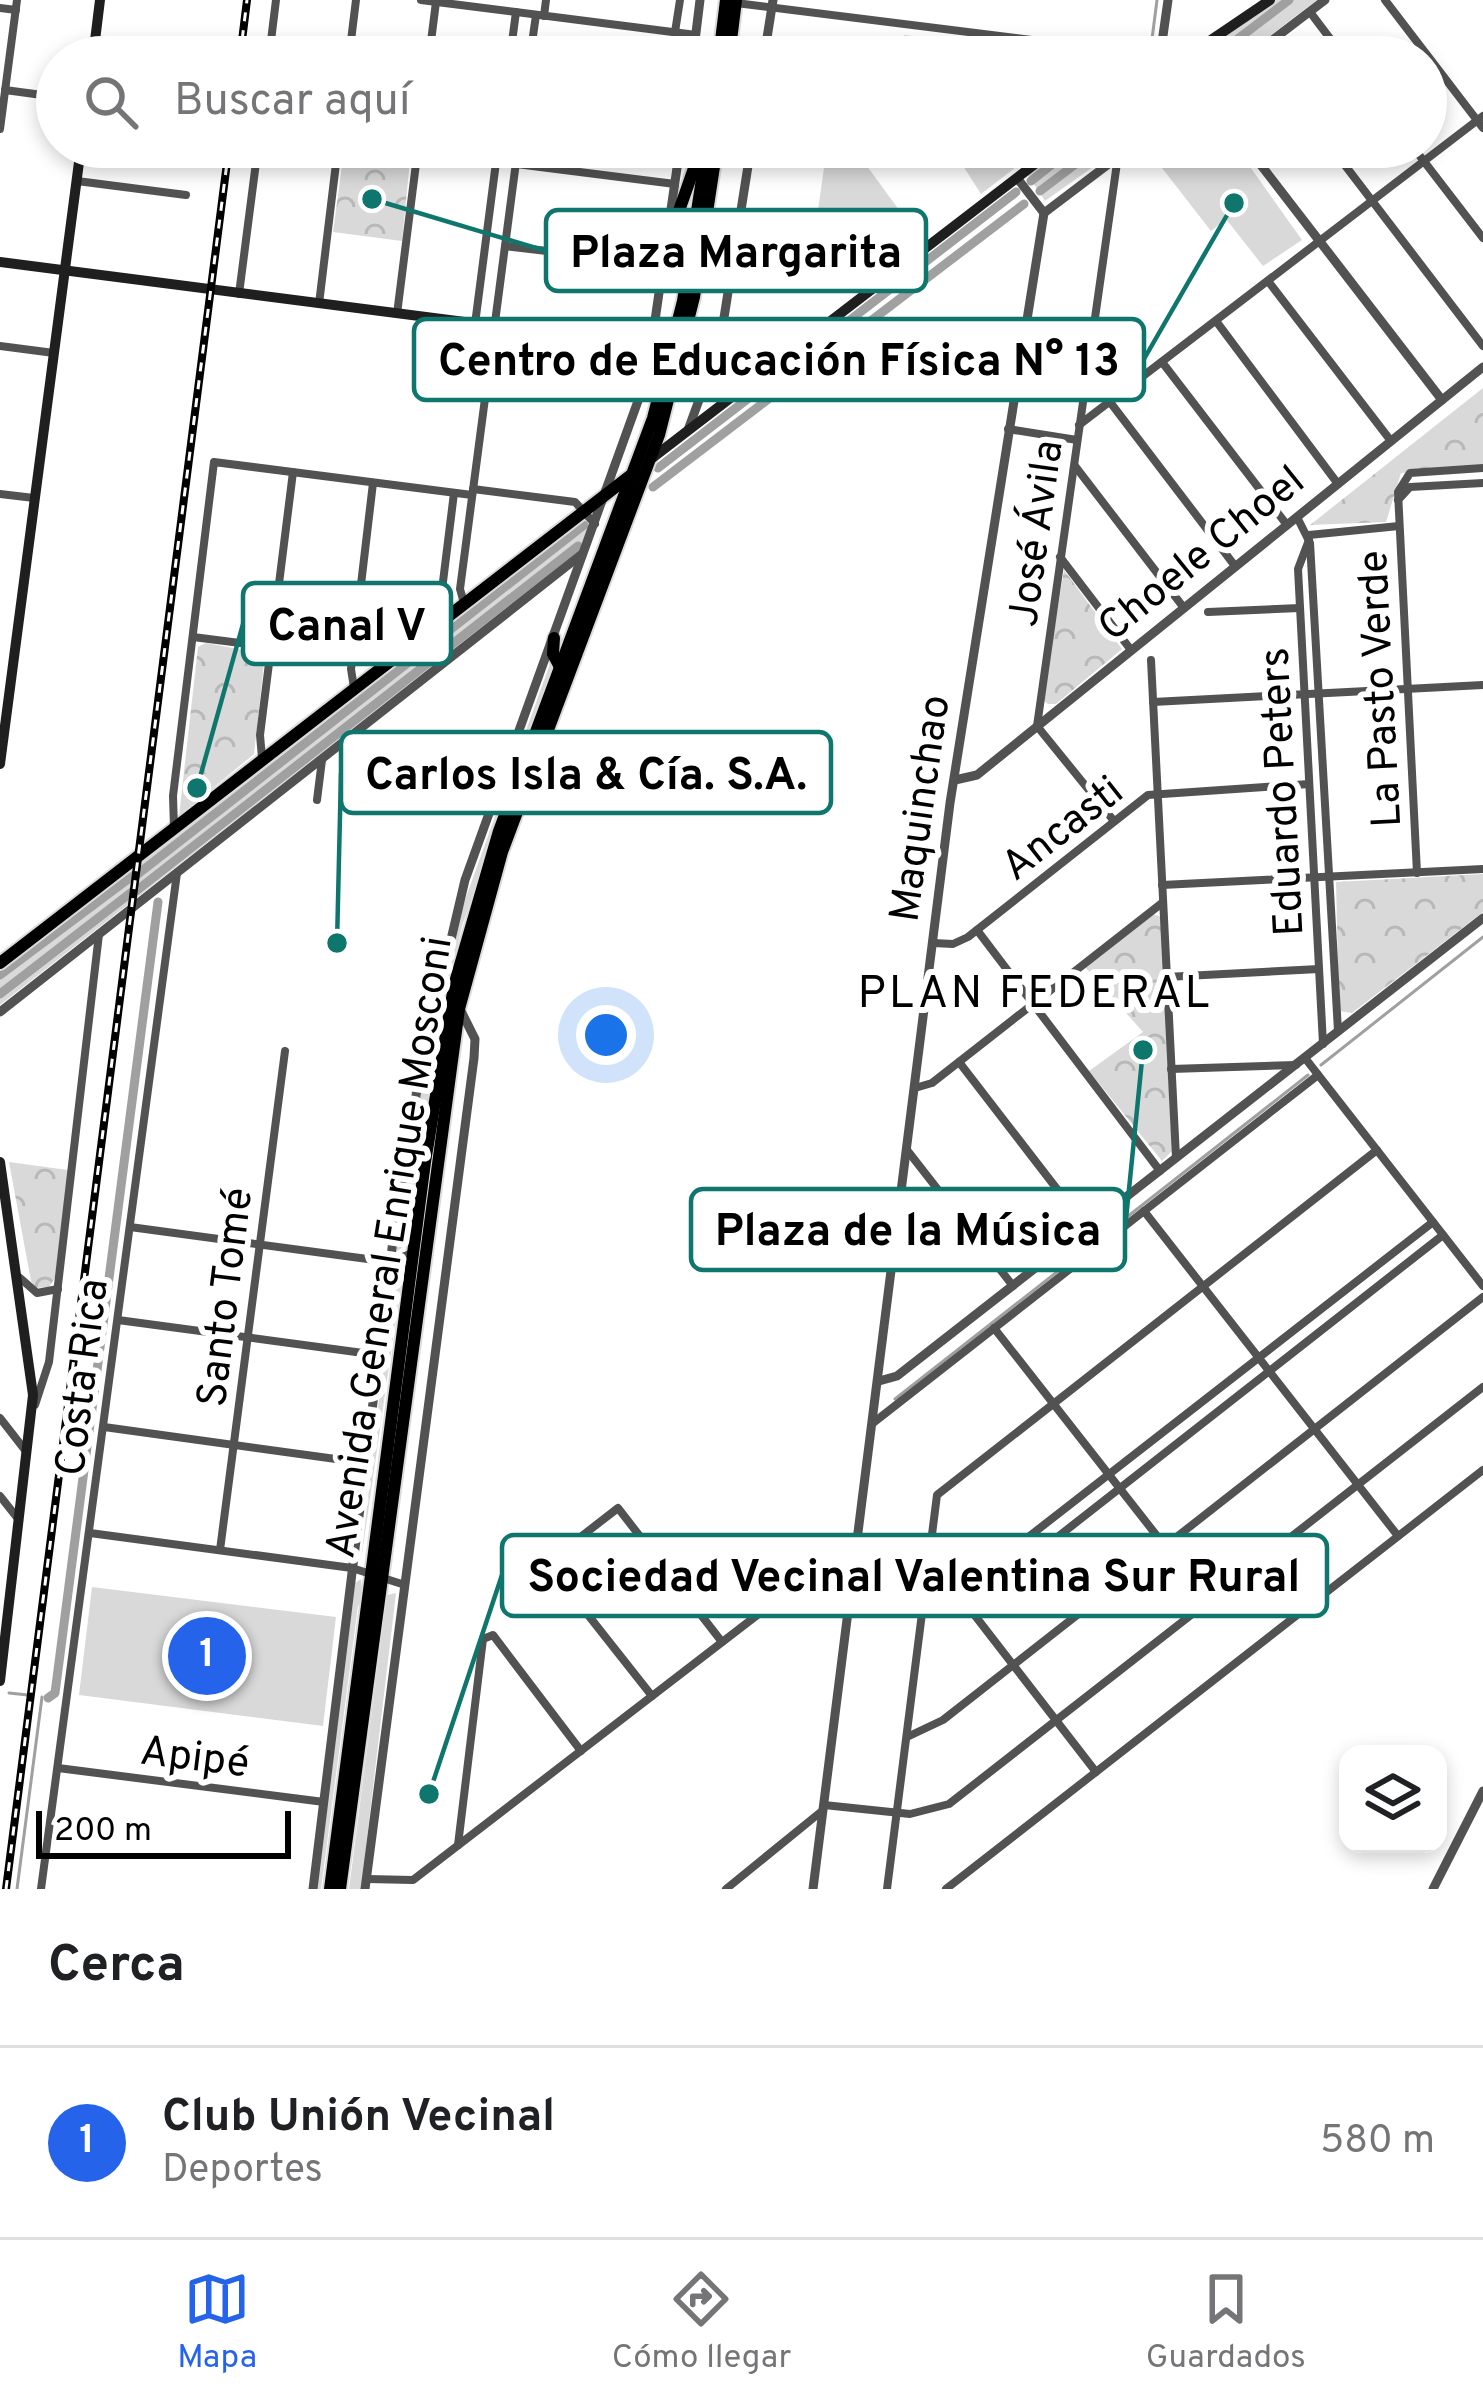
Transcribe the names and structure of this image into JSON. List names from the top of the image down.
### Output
{
  "streets": {
    "main road": ["Avenida General Enrique Mosconi"],
    "street": [
      "José Ávila",
      "Choele Choel",
      "La Pasto Verde",
      "Eduardo Peters",
      "Maquinchao",
      "Ancasti",
      "Santo Tomé",
      "Costa Rica",
      "Apipé"
    ]
  },
  "crossings": [
    ["José Ávila", "Choele Choel"],
    ["Choele Choel", "Maquinchao"],
    ["Eduardo Peters", "Ancasti"],
    ["Maquinchao", "Ancasti"],
    ["Costa Rica", "Apipé"]
  ],
  "districts": ["PLAN FEDERAL"],
  "places": [
    "Plaza Margarita",
    "Centro de Educación Física N° 13",
    "Canal V",
    "Carlos Isla & Cía. S.A.",
    "Plaza de la Música",
    "Sociedad Vecinal Valentina Sur Rural"
  ],
  "scale_bar": "200 m",
  "page": {
    "search": "Buscar aquí",
    "pins": "1",
    "scale": "200 m",
    "heading": "Cerca",
    "list": [
      {
        "mark": "1",
        "name": "Club Unión Vecinal",
        "note": "Deportes",
        "value": "580 m"
      }
    ],
    "nav": ["Mapa", "Cómo llegar", "Guardados"]
  }
}
